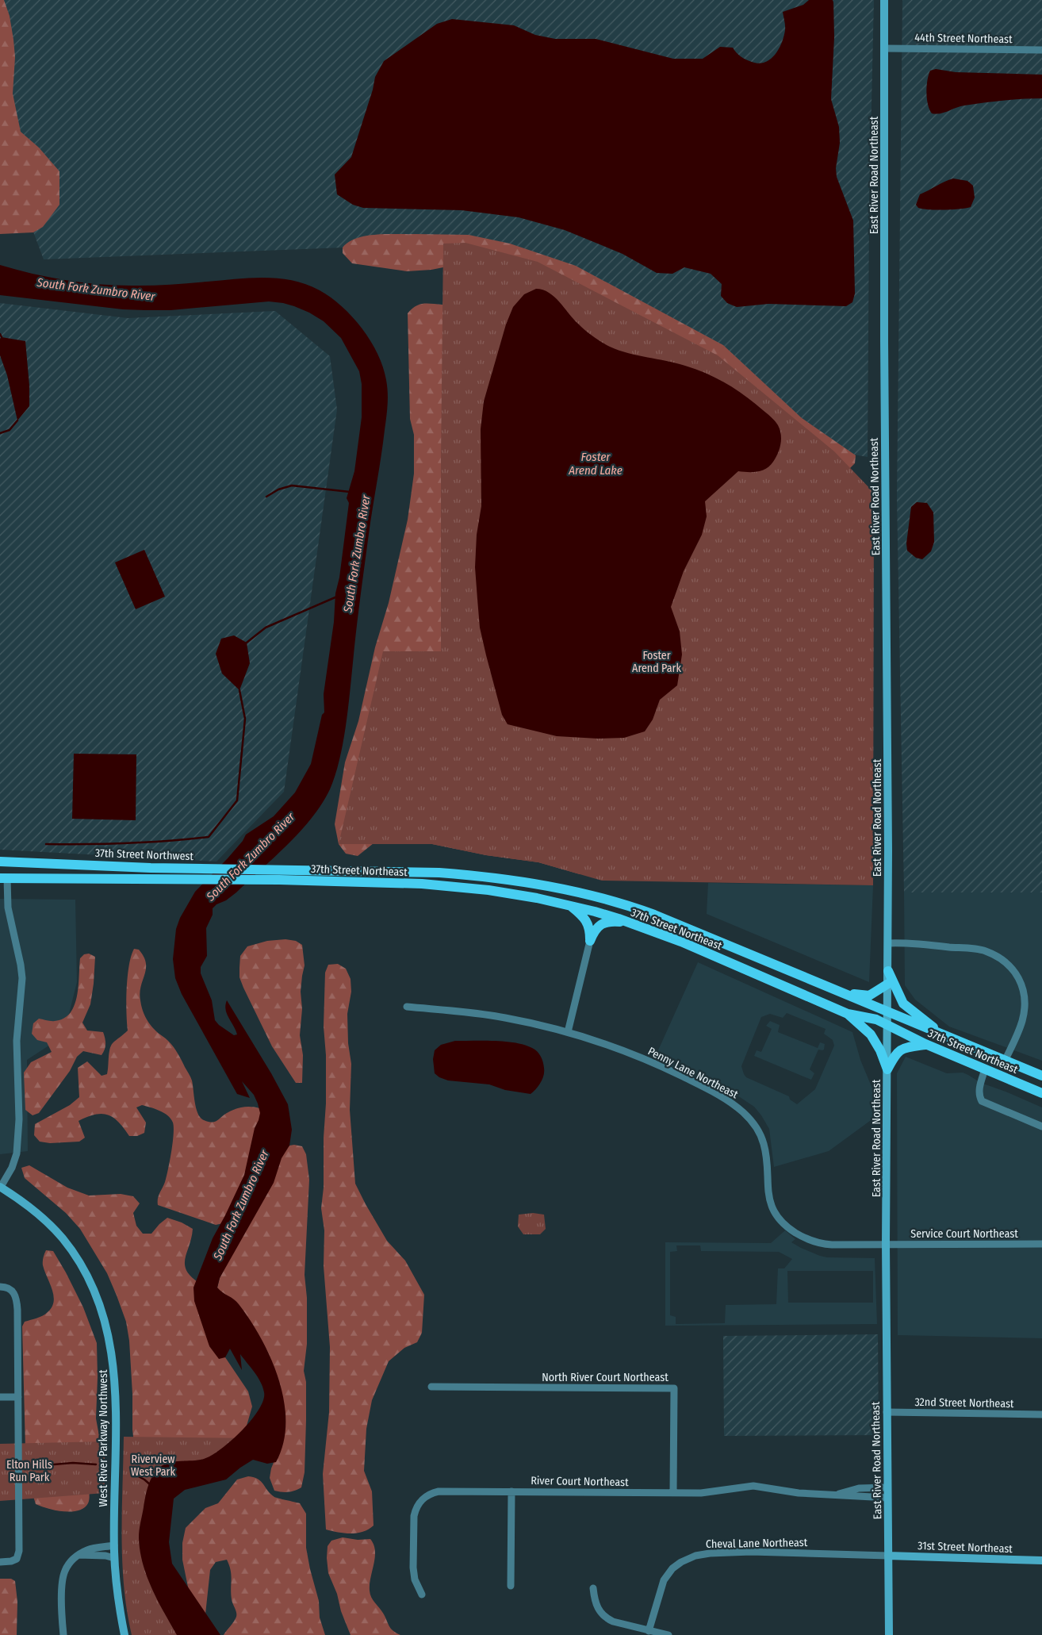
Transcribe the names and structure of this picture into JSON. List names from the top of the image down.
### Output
{
  "streets": {
    "main road": ["37th Street Northwest", "37th Street Northeast"],
    "street": [
      "44th Street Northeast",
      "East River Road Northeast",
      "Penny Lane Northeast",
      "Service Court Northeast",
      "North River Court Northeast",
      "32nd Street Northeast",
      "West River Parkway Northwest",
      "River Court Northeast",
      "Cheval Lane Northeast",
      "31st Street Northeast"
    ]
  },
  "crossings": [
    ["44th Street Northeast", "East River Road Northeast"],
    ["East River Road Northeast", "37th Street Northeast"],
    ["East River Road Northeast", "Penny Lane Northeast"],
    ["East River Road Northeast", "Service Court Northeast"],
    ["East River Road Northeast", "32nd Street Northeast"],
    ["East River Road Northeast", "River Court Northeast"],
    ["East River Road Northeast", "Cheval Lane Northeast"],
    ["East River Road Northeast", "31st Street Northeast"],
    ["37th Street Northwest", "37th Street Northeast"],
    ["Penny Lane Northeast", "Service Court Northeast"],
    ["North River Court Northeast", "River Court Northeast"],
    ["Cheval Lane Northeast", "31st Street Northeast"]
  ],
  "water": ["South Fork Zumbro River", "Foster Arend Lake"],
  "parks": ["Foster Arend Park", "Riverview West Park", "Elton Hills Run Park"]
}
